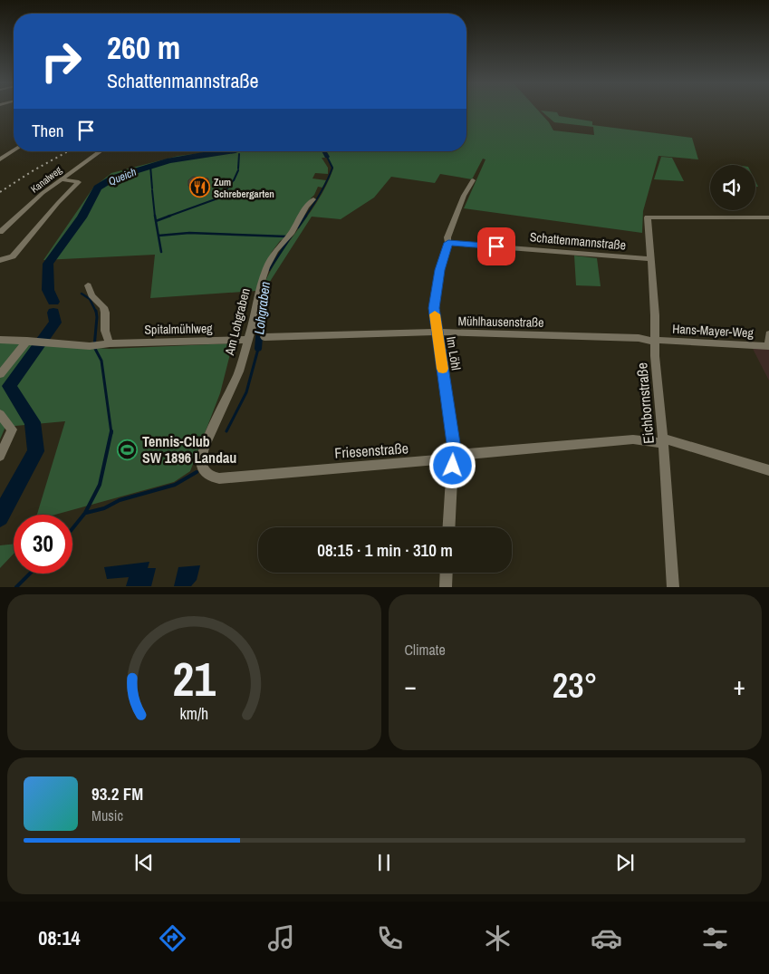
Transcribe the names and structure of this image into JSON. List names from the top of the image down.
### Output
{
  "streets": {
    "street": [
      "Kanalweg",
      "Schattenmannstraße",
      "Am Lohgraben",
      "Mühlhausenstraße",
      "Spitalmühlweg",
      "Hans-Mayer-Weg",
      "Im Löhl",
      "Eichbornstraße",
      "Friesenstraße"
    ]
  },
  "crossings": [
    ["Schattenmannstraße", "Im Löhl"],
    ["Schattenmannstraße", "Eichbornstraße"],
    ["Am Lohgraben", "Spitalmühlweg"],
    ["Am Lohgraben", "Friesenstraße"],
    ["Mühlhausenstraße", "Hans-Mayer-Weg"],
    ["Mühlhausenstraße", "Im Löhl"],
    ["Mühlhausenstraße", "Eichbornstraße"],
    ["Hans-Mayer-Weg", "Eichbornstraße"],
    ["Im Löhl", "Friesenstraße"],
    ["Eichbornstraße", "Friesenstraße"]
  ],
  "water": ["Queich", "Lohgraben"],
  "places": {
    "restaurant": ["Zum Schrebergarten"],
    "sports": ["Tennis-Club SW 1896 Landau"]
  },
  "page": {
    "turn": ["260 m", "Schattenmannstraße"],
    "then": "Then",
    "limit": "30",
    "trip": "08:15 · 1 min · 310 m",
    "tile": "Climate",
    "heat": ["−", "23°", "+"],
    "song": ["93.2 FM", "Music"],
    "tabs": "08:14",
    "gauge": ["21", "km/h"]
  }
}
